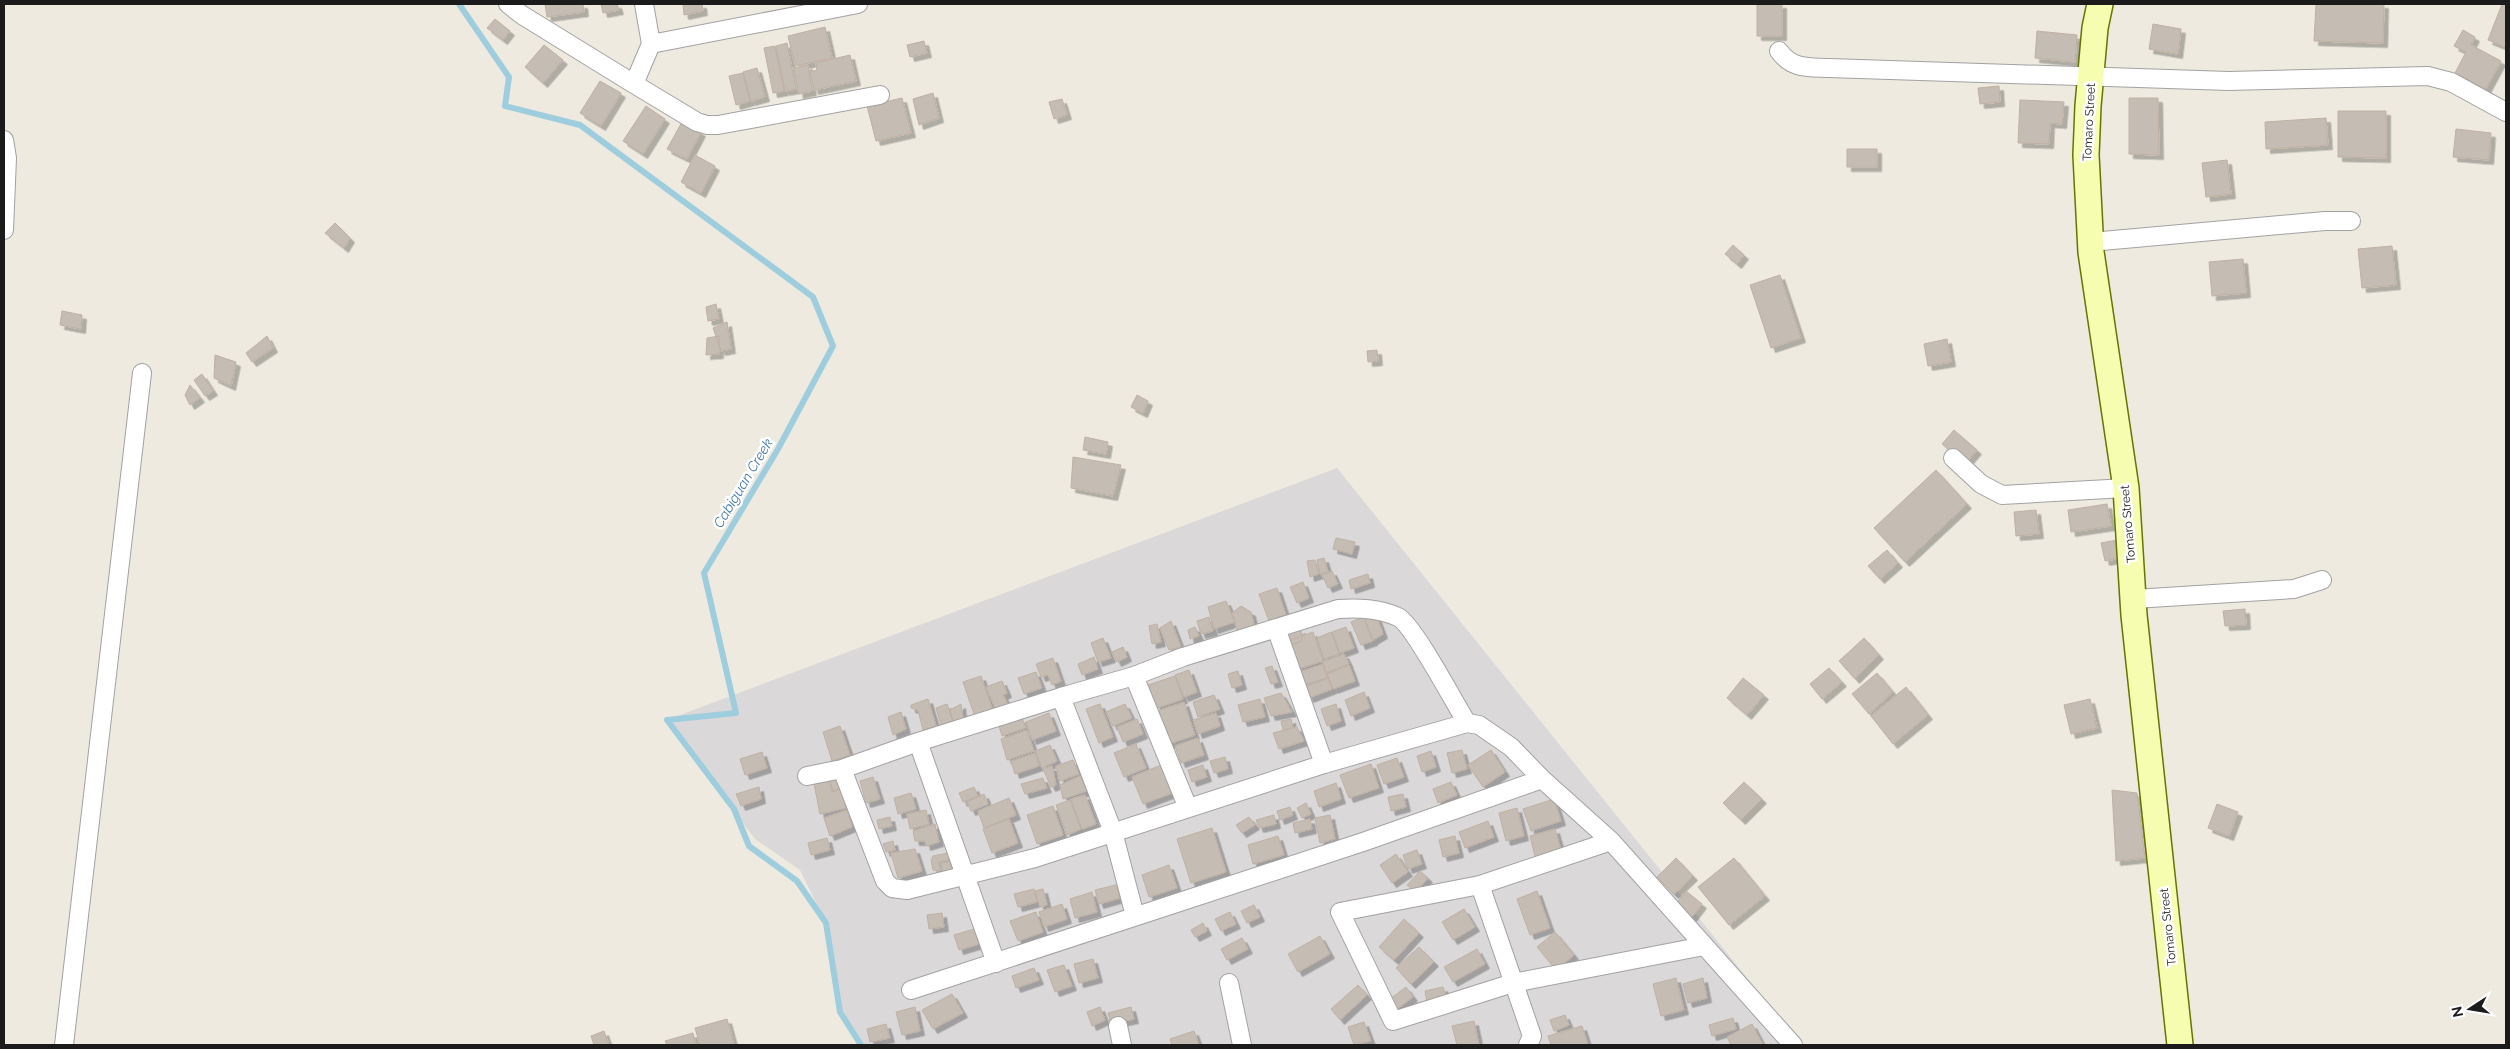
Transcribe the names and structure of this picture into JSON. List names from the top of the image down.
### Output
{
  "streets": {
    "street": ["Tomaro Street"]
  },
  "water": ["Cabiguan Creek"],
  "north": "left"
}
